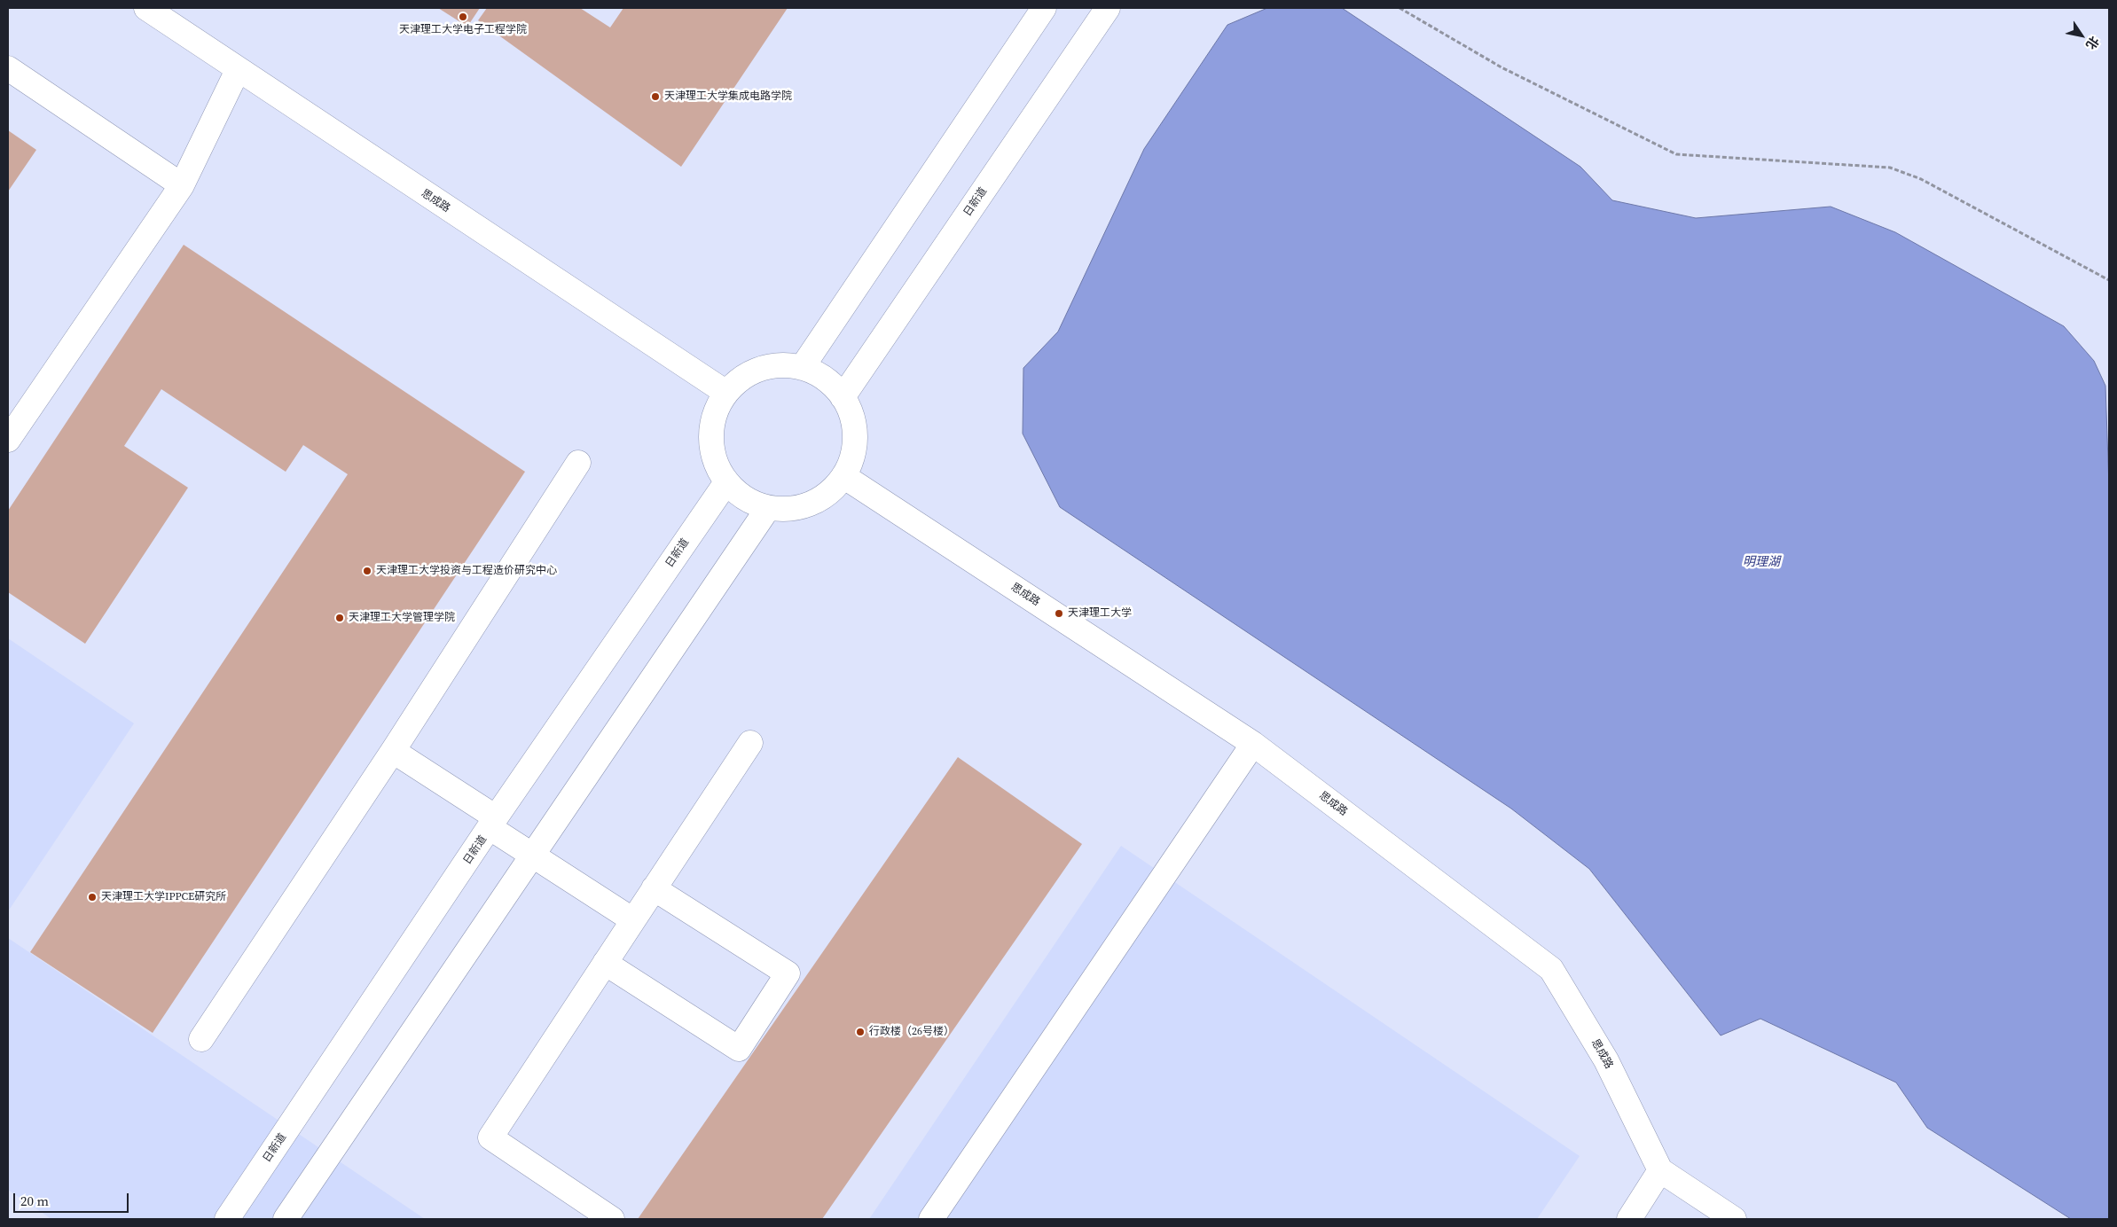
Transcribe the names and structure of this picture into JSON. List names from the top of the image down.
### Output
{
  "streets": {
    "street": ["思成路", "日新道"]
  },
  "crossings": [
    ["思成路", "日新道"]
  ],
  "water": ["明理湖"],
  "places": [
    "天津理工大学电子工程学院",
    "天津理工大学集成电路学院",
    "天津理工大学投资与工程造价研究中心",
    "天津理工大学",
    "天津理工大学管理学院",
    "天津理工大学IPPCE研究所",
    "行政楼（26号楼）"
  ],
  "scale_bar": "20 m",
  "north": "bottom right"
}
